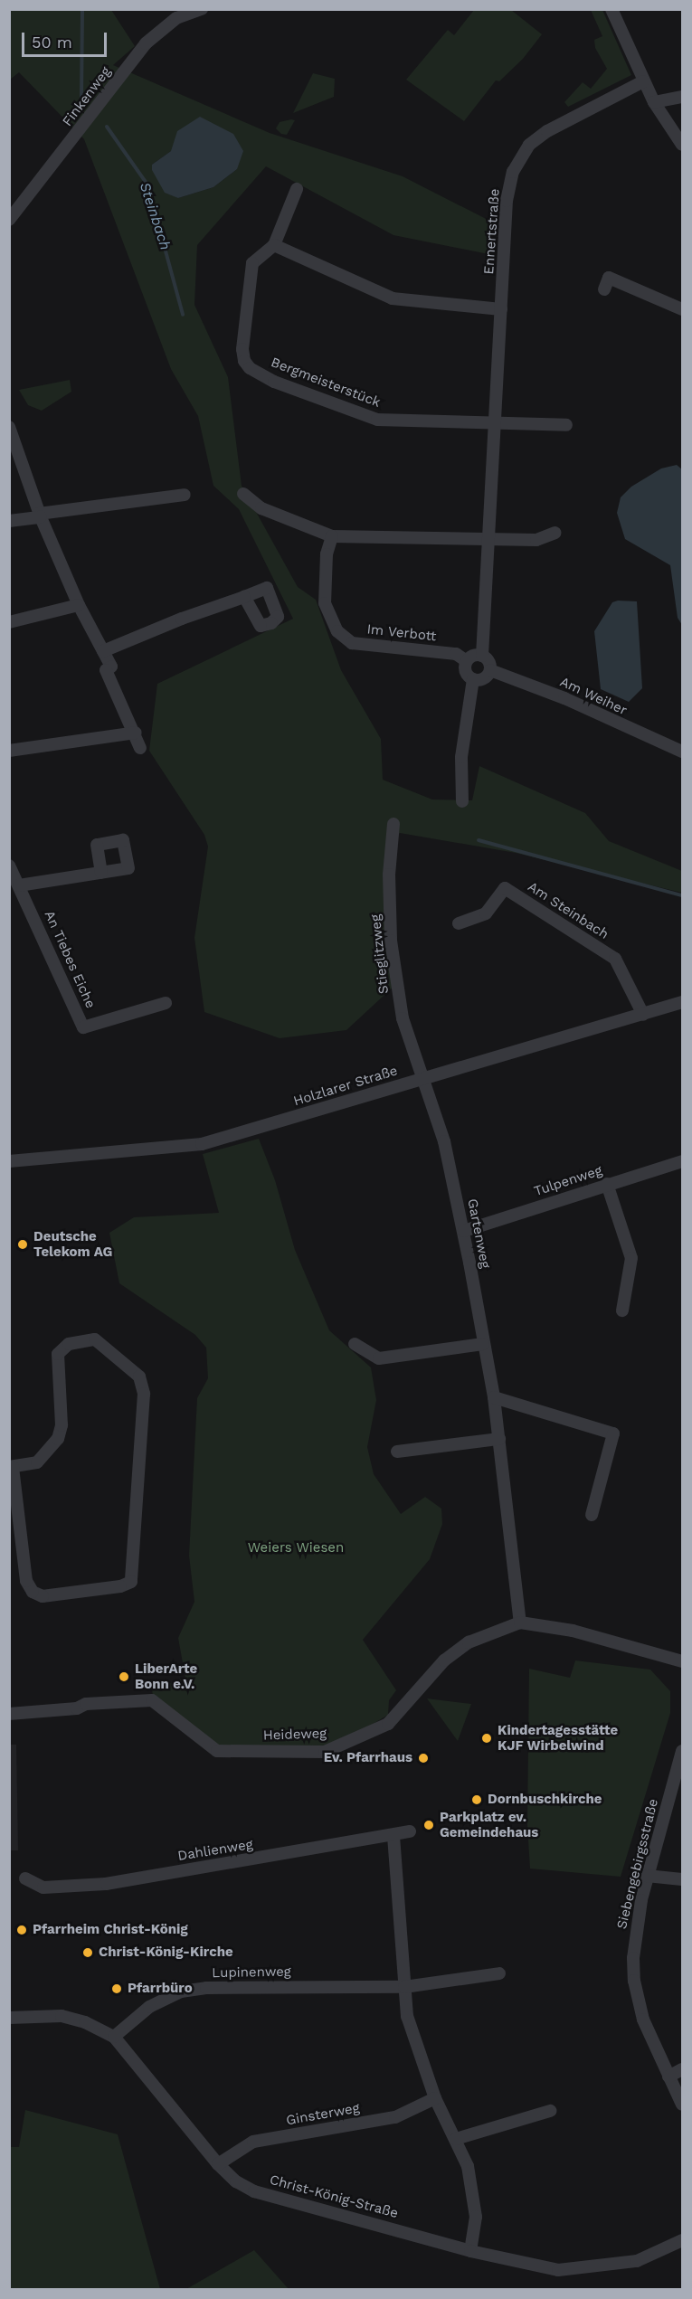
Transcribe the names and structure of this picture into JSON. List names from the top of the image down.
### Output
{
  "streets": {
    "street": [
      "Finkenweg",
      "Ennertstraße",
      "Bergmeisterstück",
      "Im Verbott",
      "Am Weiher",
      "Am Steinbach",
      "Stieglitzweg",
      "An Tiebes Eiche",
      "Holzlarer Straße",
      "Tulpenweg",
      "Gartenweg",
      "Heideweg",
      "Dahlienweg",
      "Siebengebirgsstraße",
      "Lupinenweg",
      "Ginsterweg",
      "Christ-König-Straße"
    ]
  },
  "crossings": [
    ["Ennertstraße", "Bergmeisterstück"],
    ["Ennertstraße", "Im Verbott"],
    ["Ennertstraße", "Am Weiher"],
    ["Im Verbott", "Am Weiher"],
    ["Am Steinbach", "Holzlarer Straße"],
    ["Stieglitzweg", "Holzlarer Straße"],
    ["Stieglitzweg", "Gartenweg"],
    ["Holzlarer Straße", "Gartenweg"],
    ["Tulpenweg", "Gartenweg"],
    ["Gartenweg", "Heideweg"],
    ["Lupinenweg", "Christ-König-Straße"],
    ["Ginsterweg", "Christ-König-Straße"]
  ],
  "water": ["Steinbach"],
  "parks": ["Weiers Wiesen"],
  "places": [
    "Deutsche Telekom AG",
    "LiberArte Bonn e.V.",
    "Kindertagesstätte KJF Wirbelwind",
    "Ev. Pfarrhaus",
    "Dornbuschkirche",
    "Parkplatz ev. Gemeindehaus",
    "Pfarrheim Christ-König",
    "Christ-König-Kirche",
    "Pfarrbüro"
  ],
  "scale_bar": "50 m"
}
